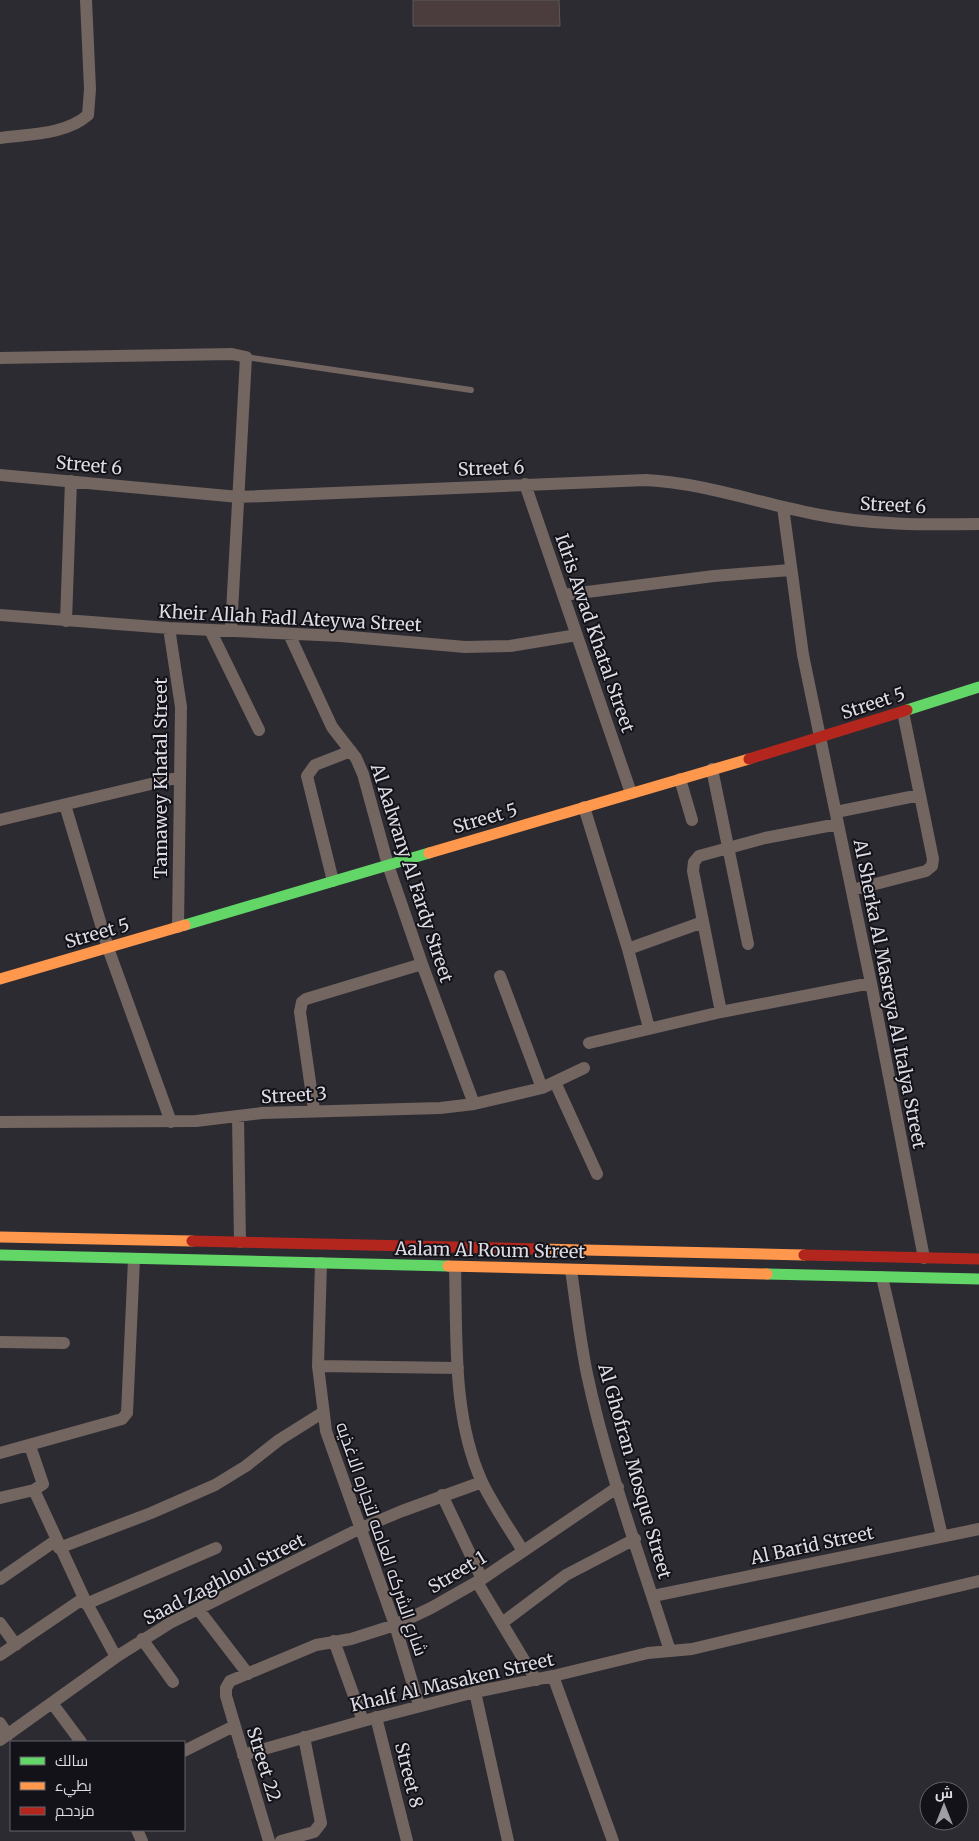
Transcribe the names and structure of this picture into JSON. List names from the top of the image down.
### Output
{
  "streets": {
    "street": [
      "Street 6",
      "Kheir Allah Fadl Ateywa Street",
      "Idris Awad Khatal Street",
      "Street 5",
      "Tamawey Khatal Street",
      "Al Aalwany Al Fardy Street",
      "Al Sherka Al Masreya Al Italya Street",
      "Street 3",
      "Aalam Al Roum Street",
      "Al Ghofran Mosque Street",
      "شارع الشركه العامه لتجاره الاغذيه",
      "Al Barid Street",
      "Street 1",
      "Saad Zaghloul Street",
      "Khalf Al Masaken Street",
      "Street 22",
      "Street 8"
    ]
  },
  "crossings": [
    ["Street 6", "Idris Awad Khatal Street"],
    ["Street 6", "Al Sherka Al Masreya Al Italya Street"],
    ["Kheir Allah Fadl Ateywa Street", "Idris Awad Khatal Street"],
    ["Kheir Allah Fadl Ateywa Street", "Tamawey Khatal Street"],
    ["Kheir Allah Fadl Ateywa Street", "Al Aalwany Al Fardy Street"],
    ["Idris Awad Khatal Street", "Street 5"],
    ["Street 5", "Tamawey Khatal Street"],
    ["Street 5", "Al Aalwany Al Fardy Street"],
    ["Street 5", "Al Sherka Al Masreya Al Italya Street"],
    ["Al Aalwany Al Fardy Street", "Street 3"],
    ["Al Sherka Al Masreya Al Italya Street", "Aalam Al Roum Street"],
    ["Aalam Al Roum Street", "Al Ghofran Mosque Street"],
    ["Aalam Al Roum Street", "شارع الشركه العامه لتجاره الاغذيه"],
    ["Al Ghofran Mosque Street", "Al Barid Street"],
    ["Al Ghofran Mosque Street", "Street 1"],
    ["Al Ghofran Mosque Street", "Khalf Al Masaken Street"],
    ["شارع الشركه العامه لتجاره الاغذيه", "Street 1"],
    ["شارع الشركه العامه لتجاره الاغذيه", "Saad Zaghloul Street"],
    ["شارع الشركه العامه لتجاره الاغذيه", "Khalf Al Masaken Street"],
    ["Street 1", "Street 22"],
    ["Khalf Al Masaken Street", "Street 22"],
    ["Khalf Al Masaken Street", "Street 8"]
  ],
  "legend": ["سالك", "بطيء", "مزدحم"],
  "north": "top"
}
